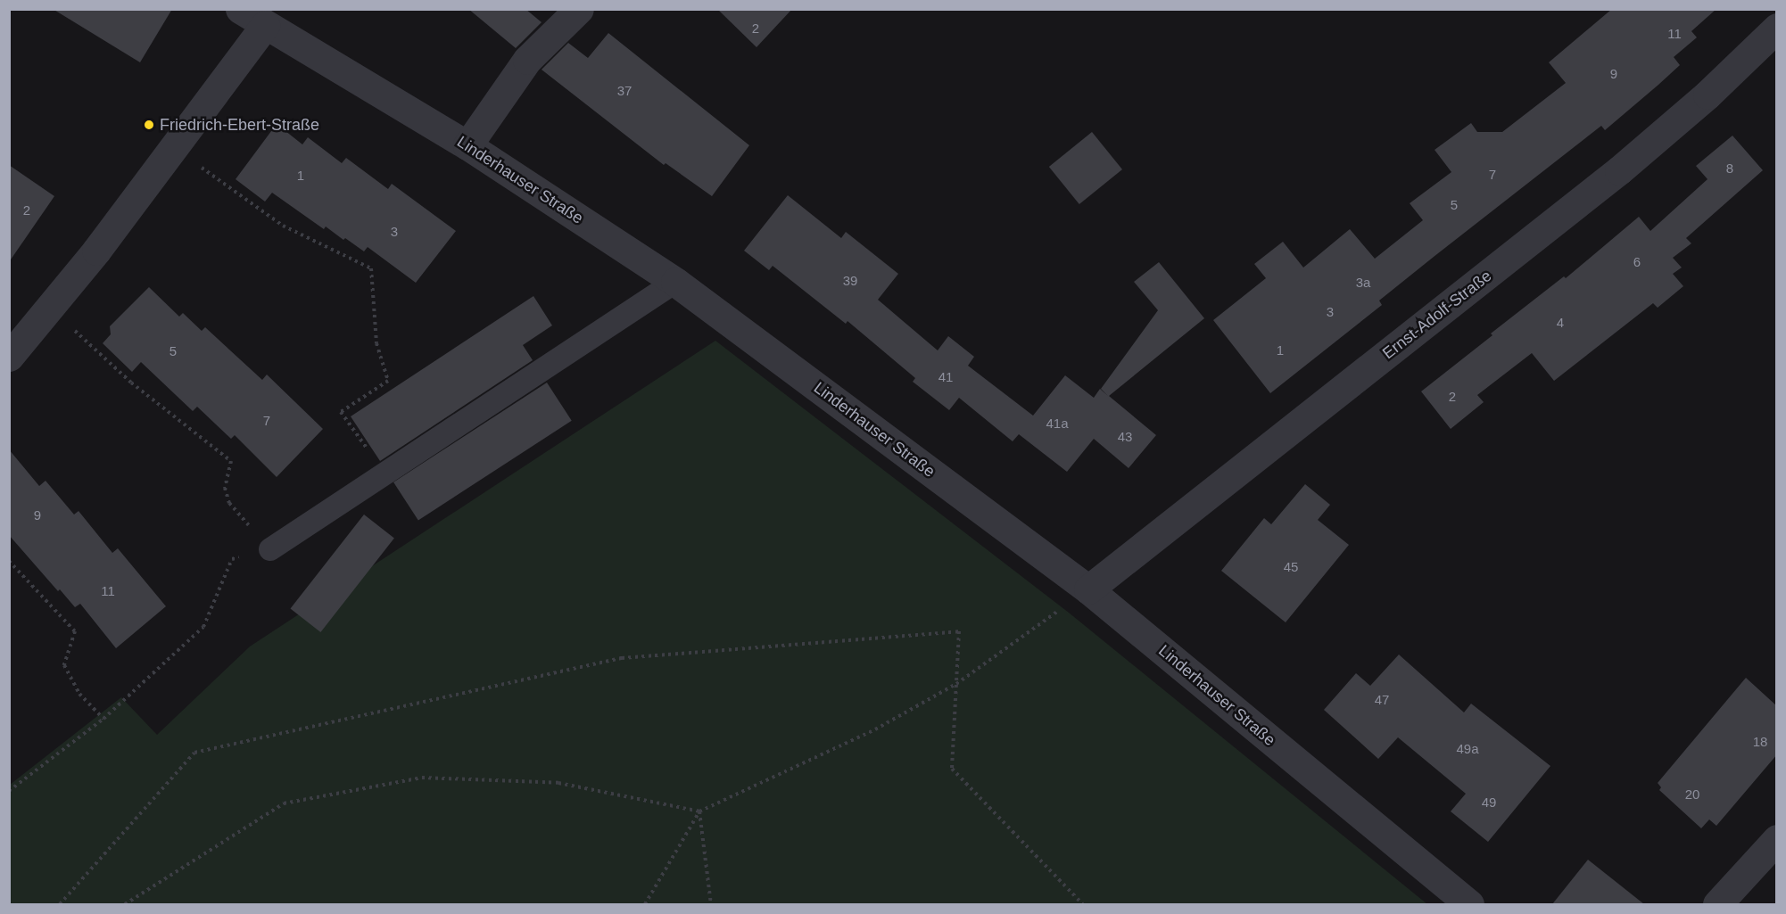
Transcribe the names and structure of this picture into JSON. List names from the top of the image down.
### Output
{
  "streets": {
    "street": ["Linderhauser Straße", "Ernst-Adolf-Straße"]
  },
  "crossings": [
    ["Linderhauser Straße", "Ernst-Adolf-Straße"]
  ],
  "places": ["Friedrich-Ebert-Straße"],
  "house_numbers": [
    "2",
    "11",
    "9",
    "37",
    "8",
    "7",
    "1",
    "5",
    "2",
    "3",
    "6",
    "39",
    "3a",
    "3",
    "4",
    "1",
    "5",
    "41",
    "2",
    "7",
    "41a",
    "43",
    "9",
    "45",
    "11",
    "47",
    "18",
    "49a",
    "20",
    "49"
  ]
}
